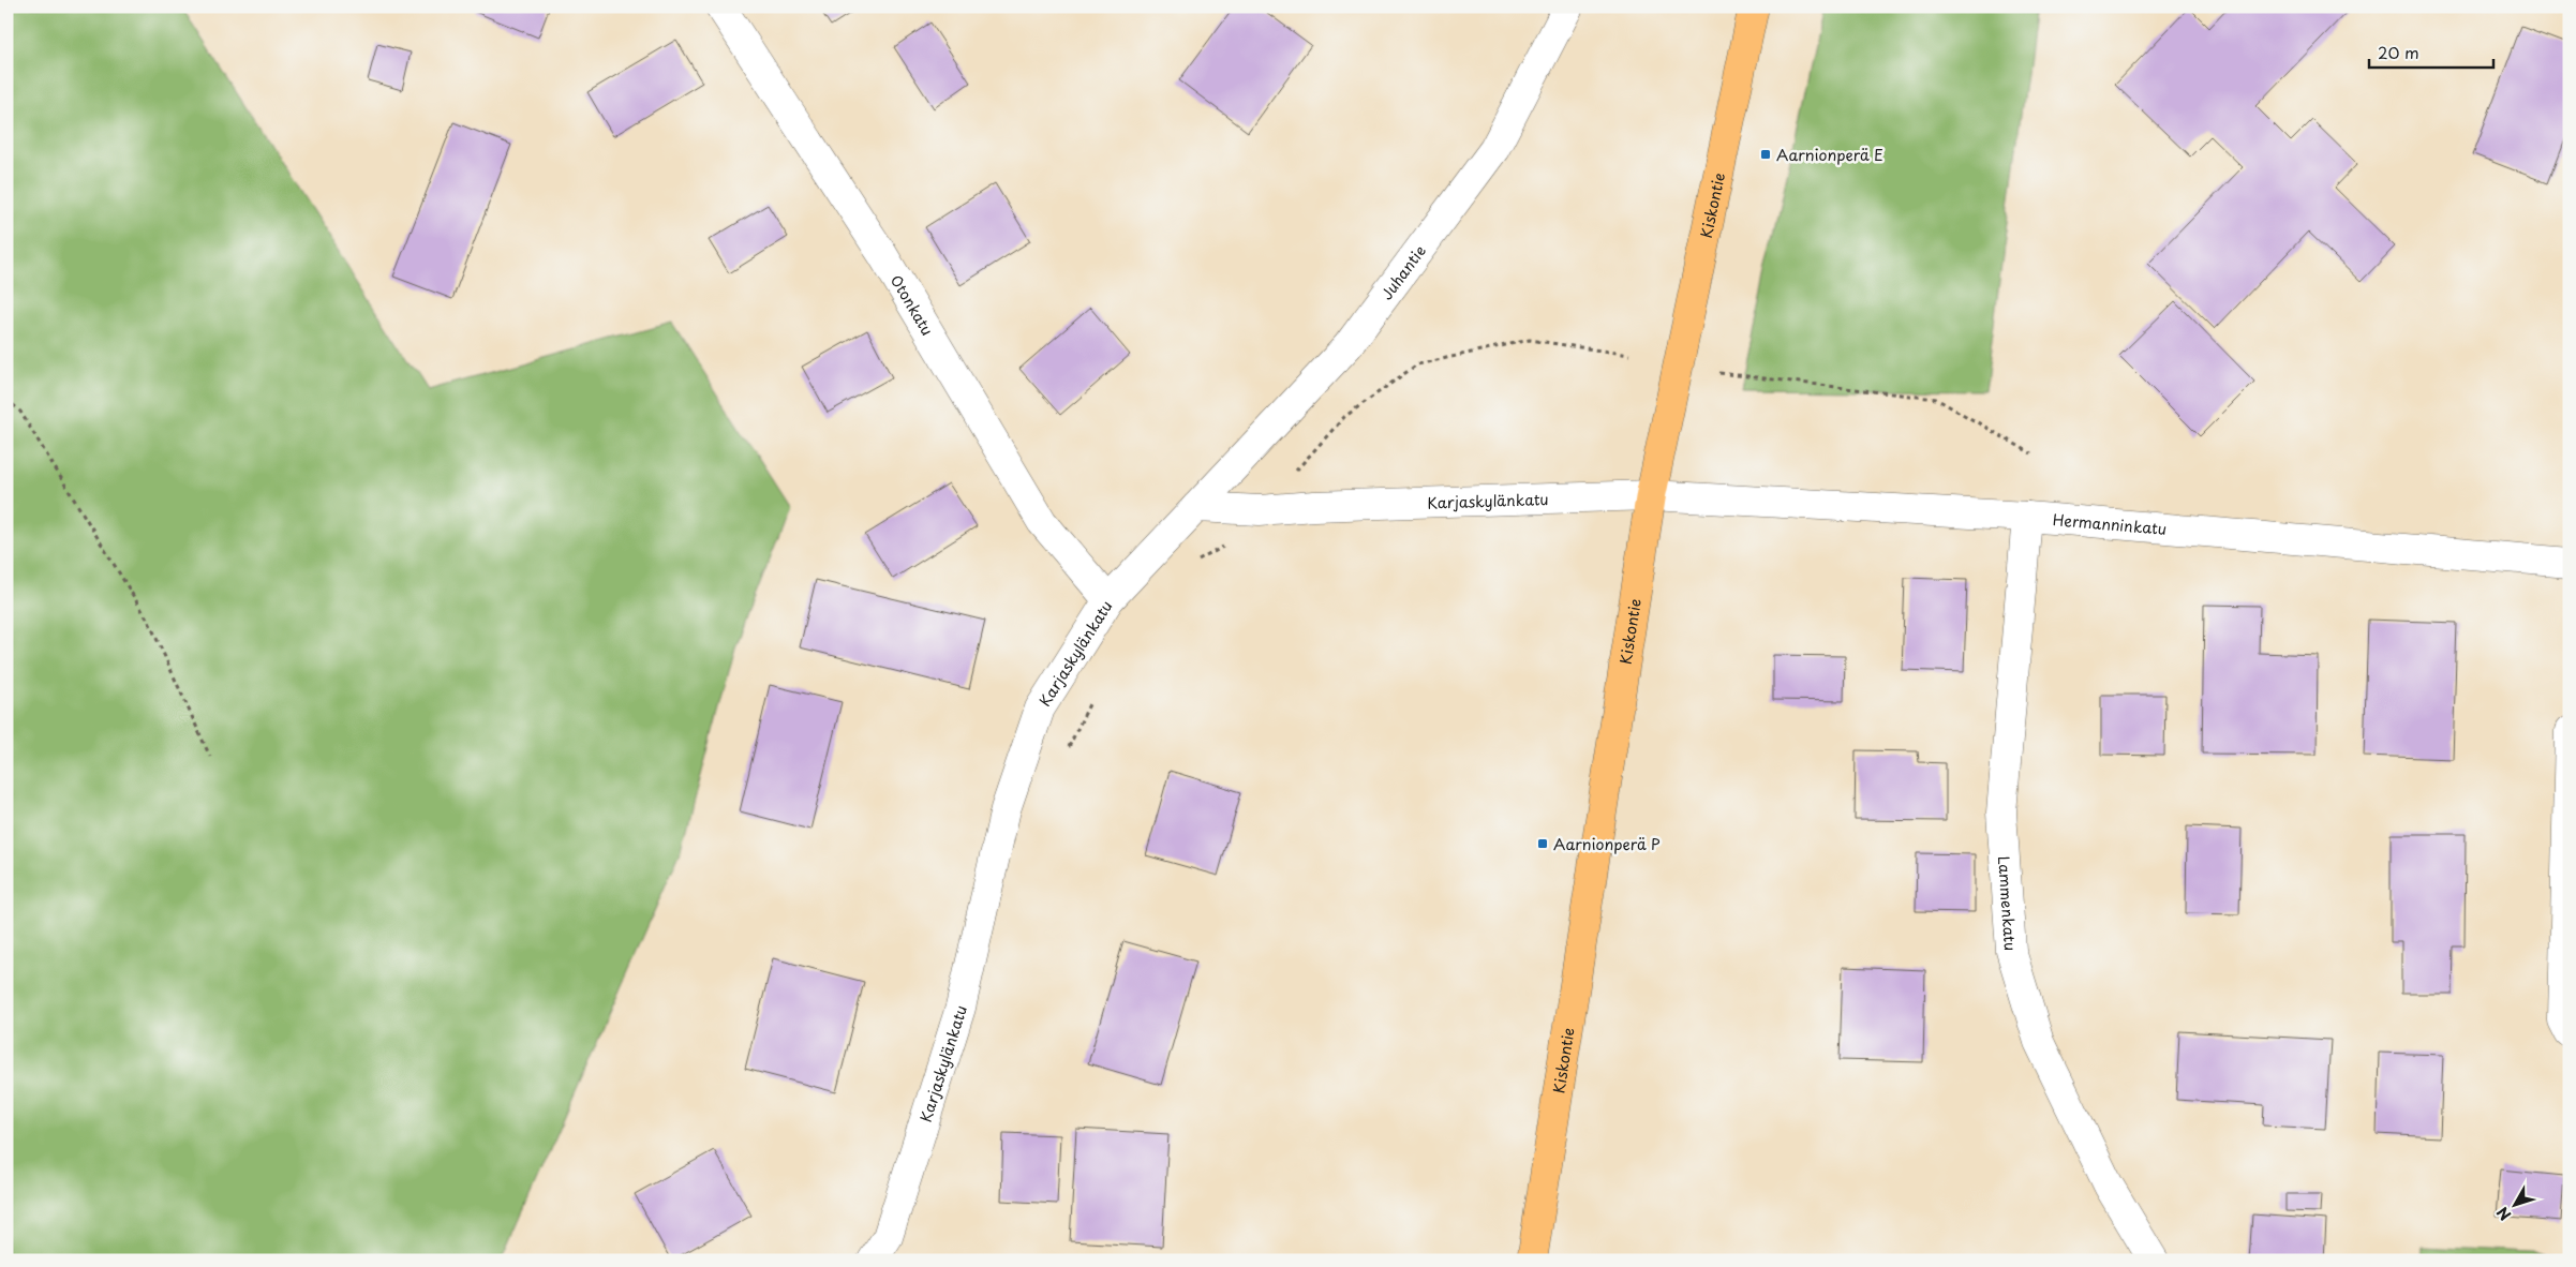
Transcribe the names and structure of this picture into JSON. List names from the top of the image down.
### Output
{
  "streets": {
    "main road": ["Kiskontie"],
    "street": [
      "Juhantie",
      "Otonkatu",
      "Karjaskylänkatu",
      "Hermanninkatu",
      "Lammenkatu"
    ]
  },
  "crossings": [
    ["Kiskontie", "Karjaskylänkatu"],
    ["Kiskontie", "Hermanninkatu"],
    ["Juhantie", "Karjaskylänkatu"],
    ["Otonkatu", "Karjaskylänkatu"],
    ["Karjaskylänkatu", "Hermanninkatu"],
    ["Hermanninkatu", "Lammenkatu"]
  ],
  "places": {
    "transit": ["Aarnionperä E", "Aarnionperä P"]
  },
  "scale_bar": "20 m",
  "north": "bottom left"
}
